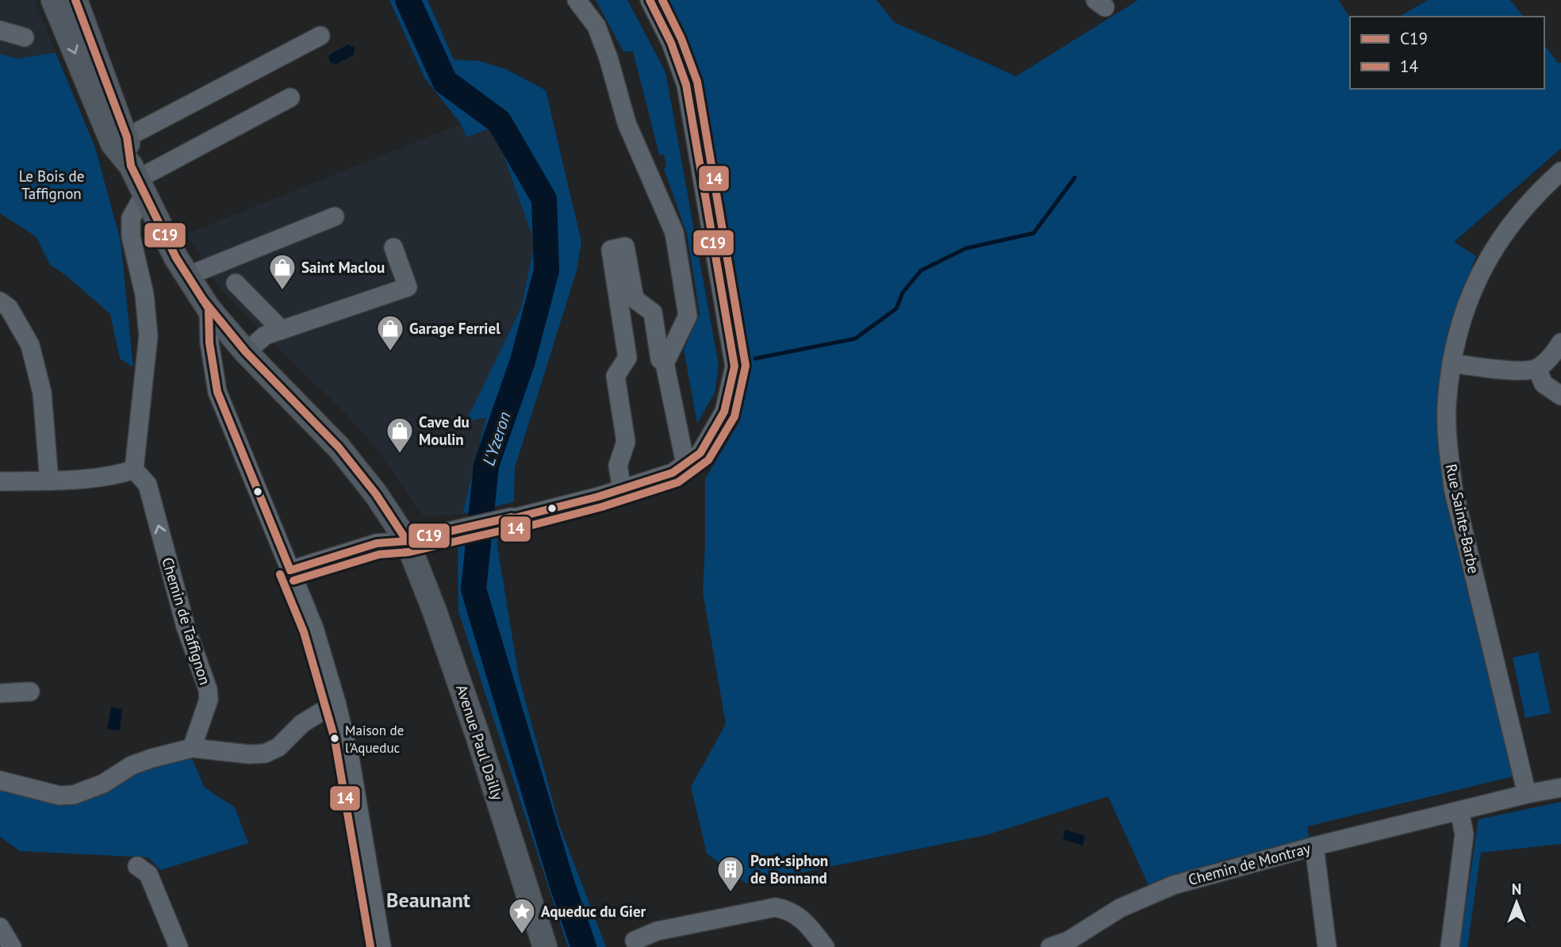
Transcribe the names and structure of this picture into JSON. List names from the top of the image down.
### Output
{
  "streets": {
    "main road": ["Avenue Paul Dailly"],
    "street": ["Rue Sainte-Barbe", "Chemin de Taffignon", "Chemin de Montray"]
  },
  "crossings": [
    ["Rue Sainte-Barbe", "Chemin de Montray"]
  ],
  "districts": ["Beaunant"],
  "water": ["L'Yzeron"],
  "parks": ["Le Bois de Taffignon"],
  "places": {
    "shop": ["Saint Maclou", "Garage Ferriel", "Cave du Moulin"],
    "other": ["Maison de l'Aqueduc"],
    "building": ["Pont-siphon de Bonnand"],
    "place": ["Aqueduc du Gier"]
  },
  "lines": ["transit line C19", "transit line 14"],
  "legend": ["C19", "14"],
  "north": "top"
}
